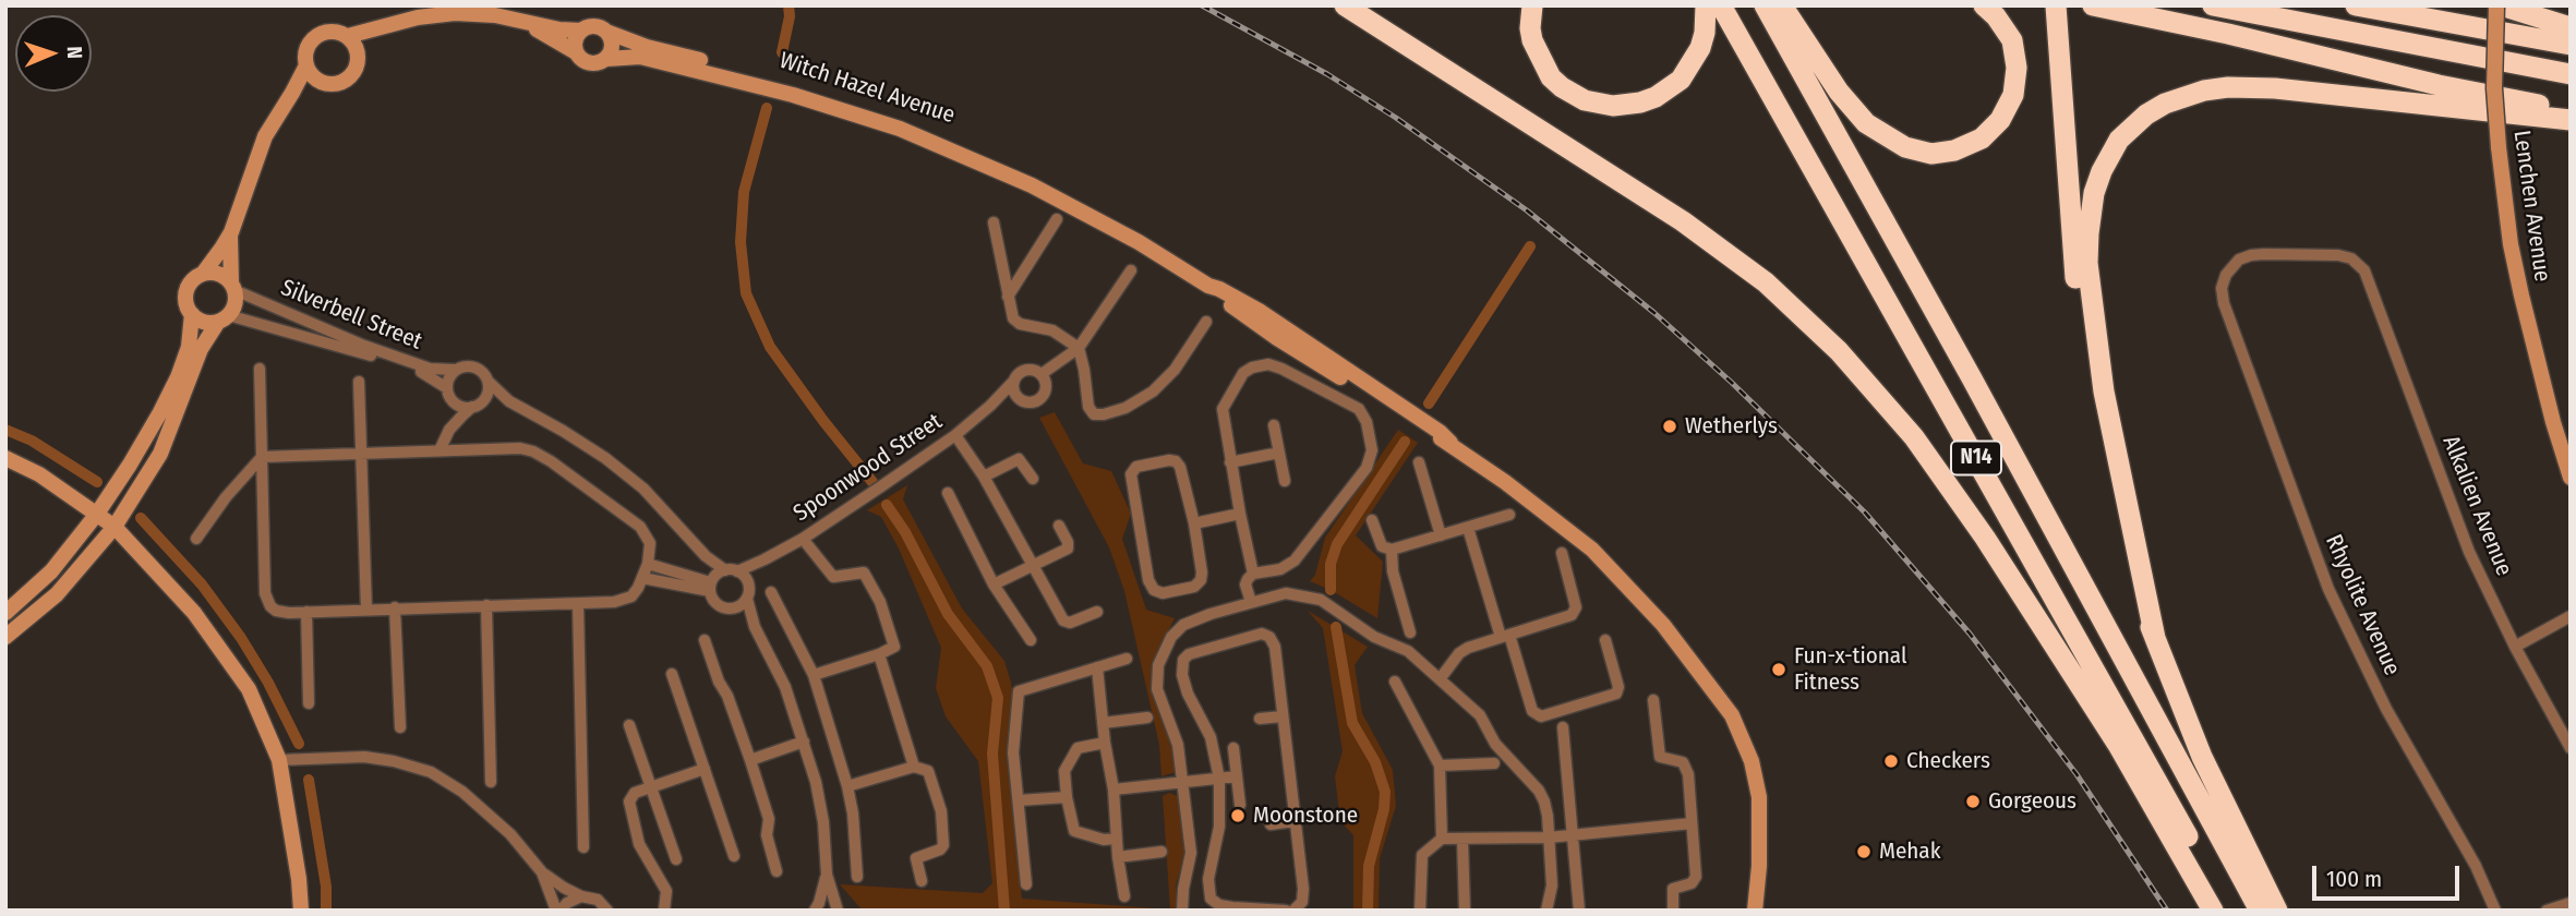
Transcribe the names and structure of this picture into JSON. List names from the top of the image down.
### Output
{
  "streets": {
    "highway": ["N14"],
    "street": [
      "Witch Hazel Avenue",
      "Lenchen Avenue",
      "Silverbell Street",
      "Spoonwood Street",
      "Alkalien Avenue",
      "Rhyolite Avenue"
    ]
  },
  "crossings": [
    ["Alkalien Avenue", "Rhyolite Avenue"]
  ],
  "places": [
    "Wetherlys",
    "Fun-x-tional Fitness",
    "Checkers",
    "Gorgeous",
    "Moonstone",
    "Mehak"
  ],
  "scale_bar": "100 m",
  "north": "right"
}
